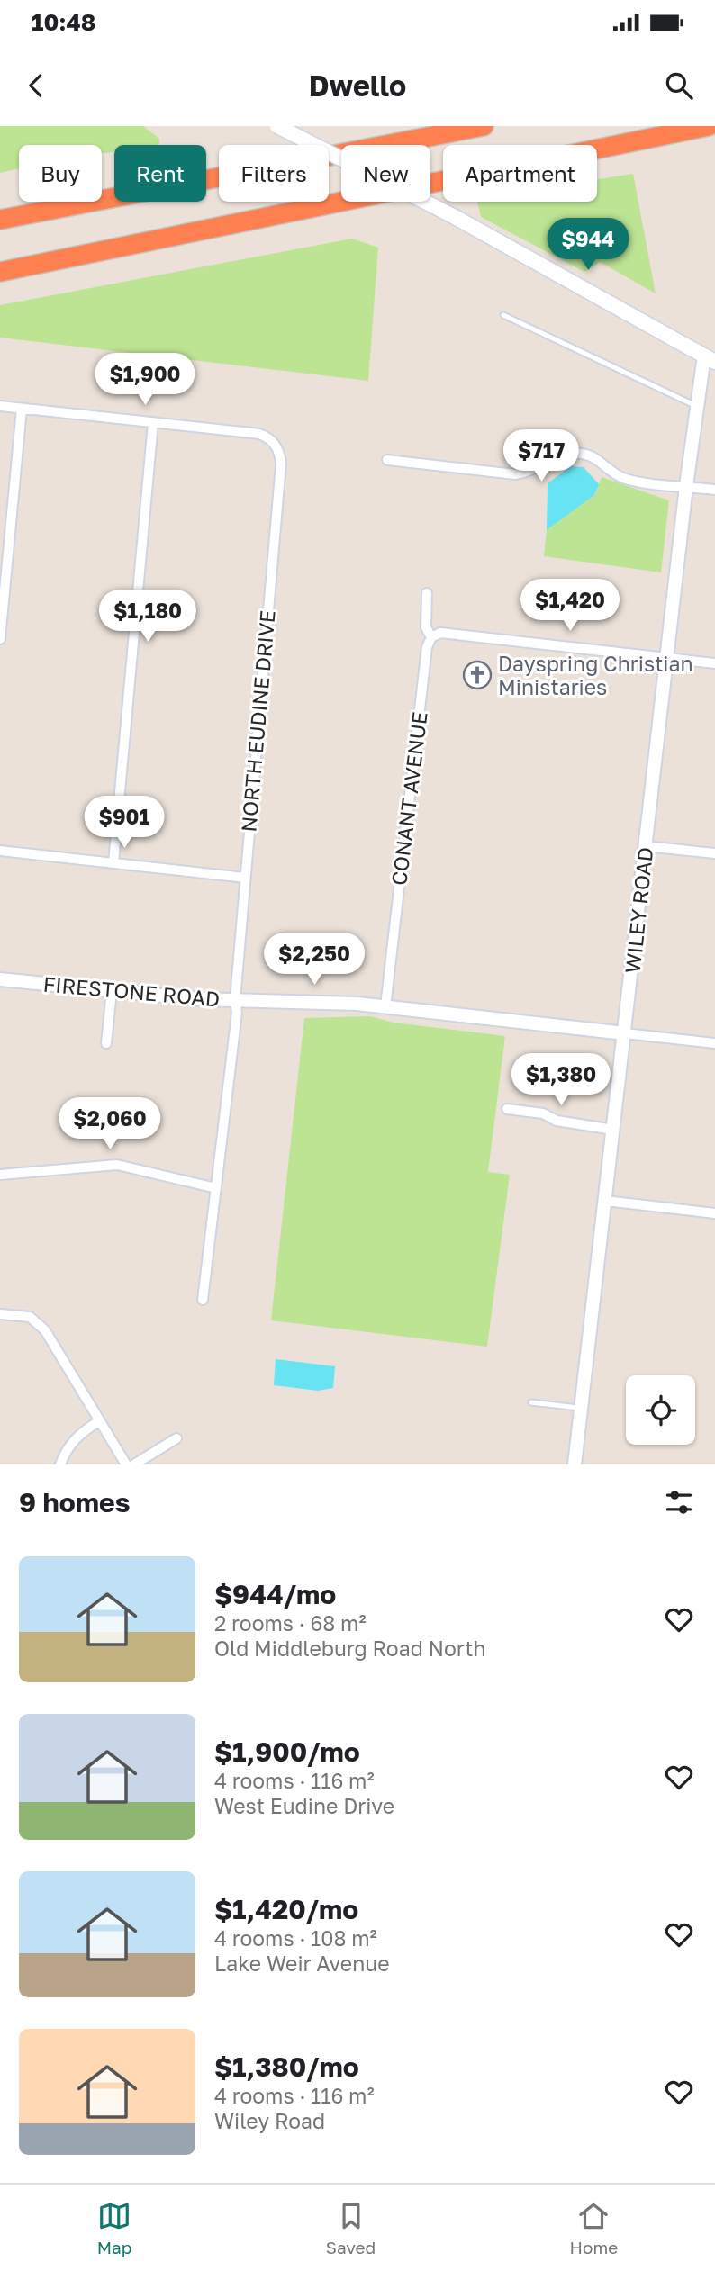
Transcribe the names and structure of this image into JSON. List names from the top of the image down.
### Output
{
  "streets": {
    "street": [
      "NORTH EUDINE DRIVE",
      "CONANT AVENUE",
      "WILEY ROAD",
      "FIRESTONE ROAD"
    ]
  },
  "crossings": [
    ["NORTH EUDINE DRIVE", "FIRESTONE ROAD"],
    ["CONANT AVENUE", "FIRESTONE ROAD"],
    ["WILEY ROAD", "FIRESTONE ROAD"]
  ],
  "places": {
    "church": ["Dayspring Christian Ministaries"]
  },
  "page": {
    "status": "10:48",
    "header": "Dwello",
    "chip": [
      "Buy",
      "Rent",
      "Filters",
      "New",
      "Apartment"
    ],
    "price": [
      "$944",
      "$1,900",
      "$717",
      "$1,420",
      "$1,180",
      "$901",
      "$2,250",
      "$1,380",
      "$2,060"
    ],
    "heading": "9 homes",
    "list": [
      {
        "name": "$944/mo",
        "note": "2 rooms · 68 m² · Old Middleburg Road North"
      },
      {
        "name": "$1,900/mo",
        "note": "4 rooms · 116 m² · West Eudine Drive"
      },
      {
        "name": "$1,420/mo",
        "note": "4 rooms · 108 m² · Lake Weir Avenue"
      },
      {
        "name": "$1,380/mo",
        "note": "4 rooms · 116 m² · Wiley Road"
      }
    ],
    "tabs": ["Map", "Saved", "Home"]
  }
}
